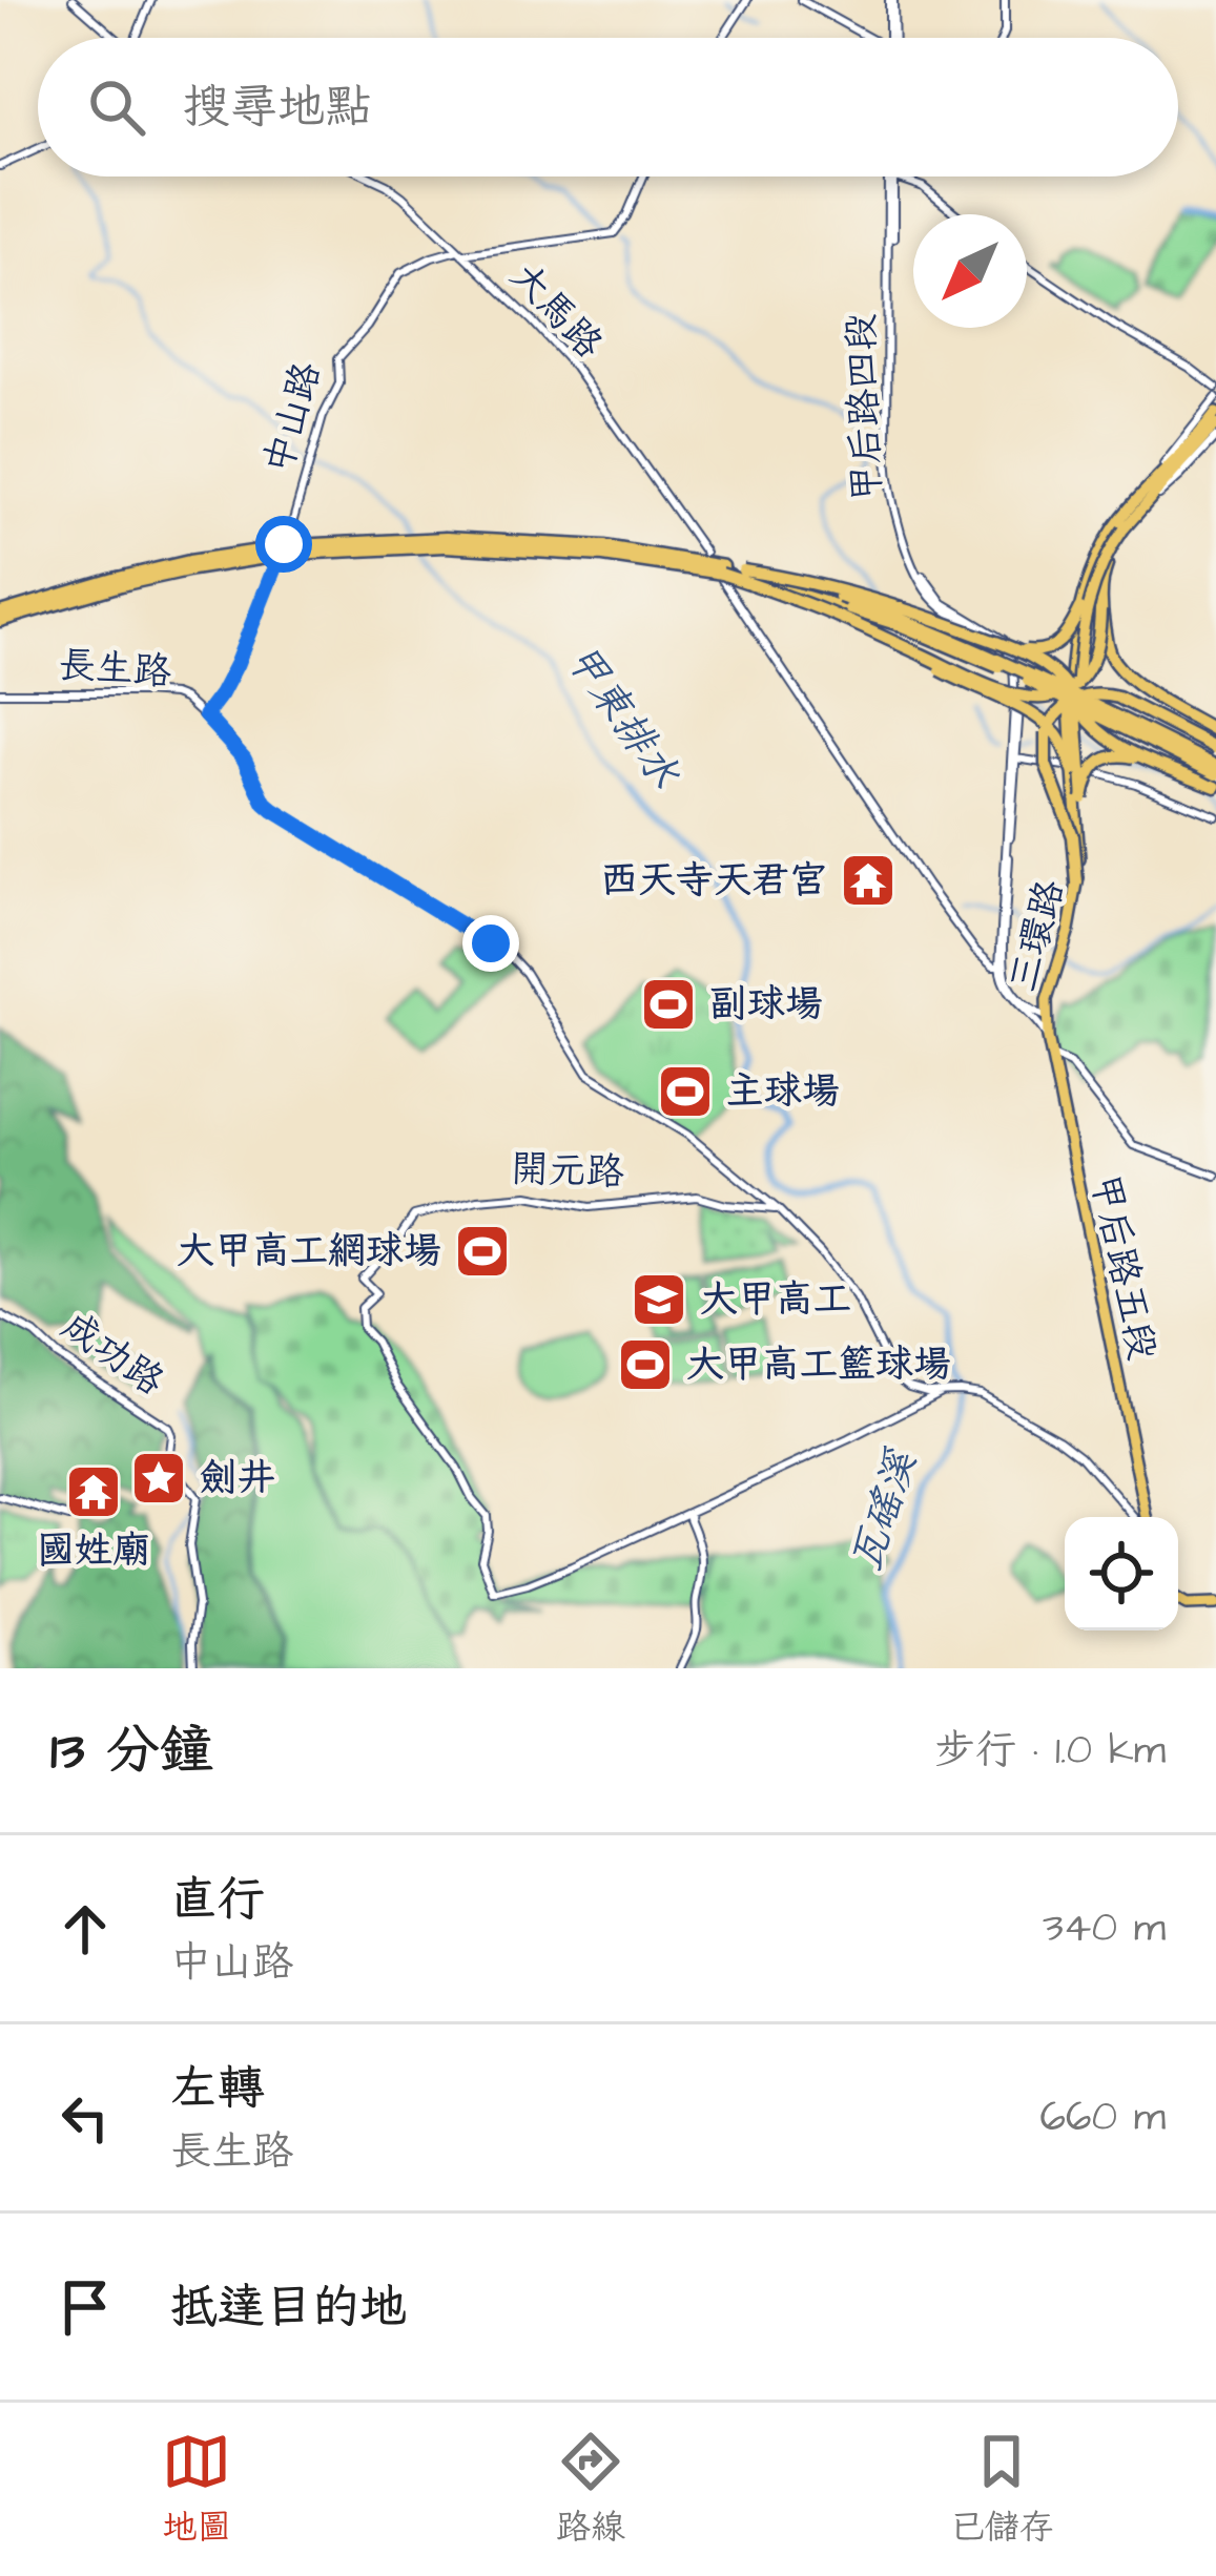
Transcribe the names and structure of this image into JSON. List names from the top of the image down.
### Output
{
  "streets": {
    "main road": ["三環路", "甲后路五段"],
    "street": [
      "大馬路",
      "甲后路四段",
      "中山路",
      "長生路",
      "開元路",
      "成功路"
    ]
  },
  "crossings": [
    ["大馬路", "中山路"],
    ["中山路", "長生路"],
    ["長生路", "開元路"],
    ["三環路", "甲后路五段"]
  ],
  "water": ["甲東排水", "瓦磘溪"],
  "places": {
    "temple": ["西天寺天君宮", "國姓廟"],
    "sports": [
      "副球場",
      "主球場",
      "大甲高工網球場",
      "大甲高工籃球場"
    ],
    "school or university": ["大甲高工"],
    "place": ["劍井"]
  },
  "north": "bottom left",
  "page": {
    "search": "搜尋地點",
    "heading": ["13 分鐘", "步行 · 1.0 km"],
    "list": [
      ["直行", "中山路", "340 m"],
      ["左轉", "長生路", "660 m"],
      "抵達目的地"
    ],
    "nav": ["地圖", "路線", "已儲存"]
  }
}
